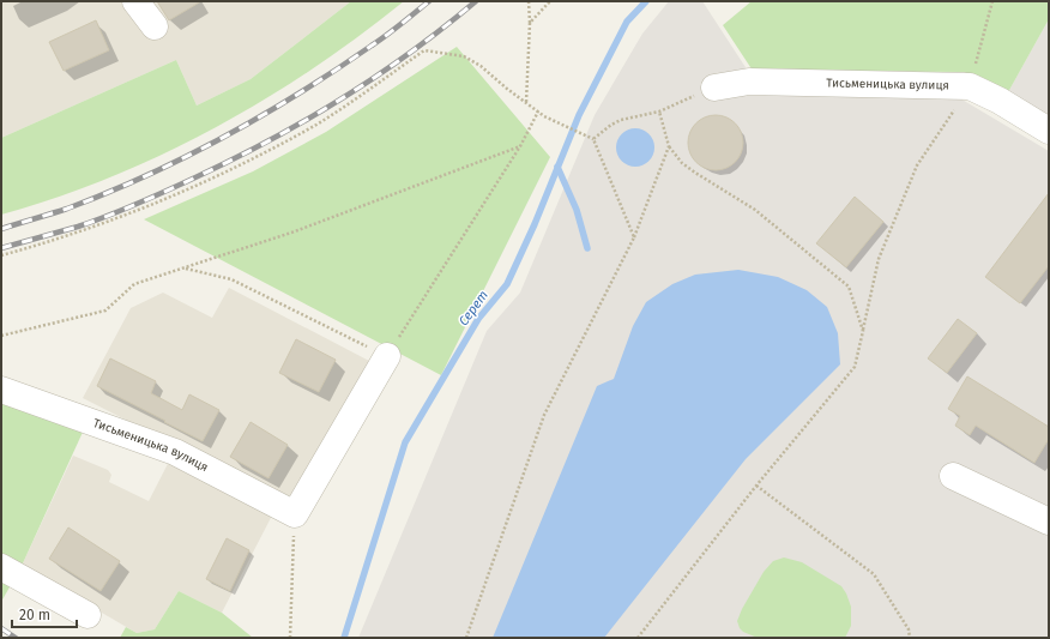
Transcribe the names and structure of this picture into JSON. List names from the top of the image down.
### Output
{
  "streets": {
    "street": ["Тисьменицька вулиця"]
  },
  "water": ["Серет"],
  "scale_bar": "20 m"
}
